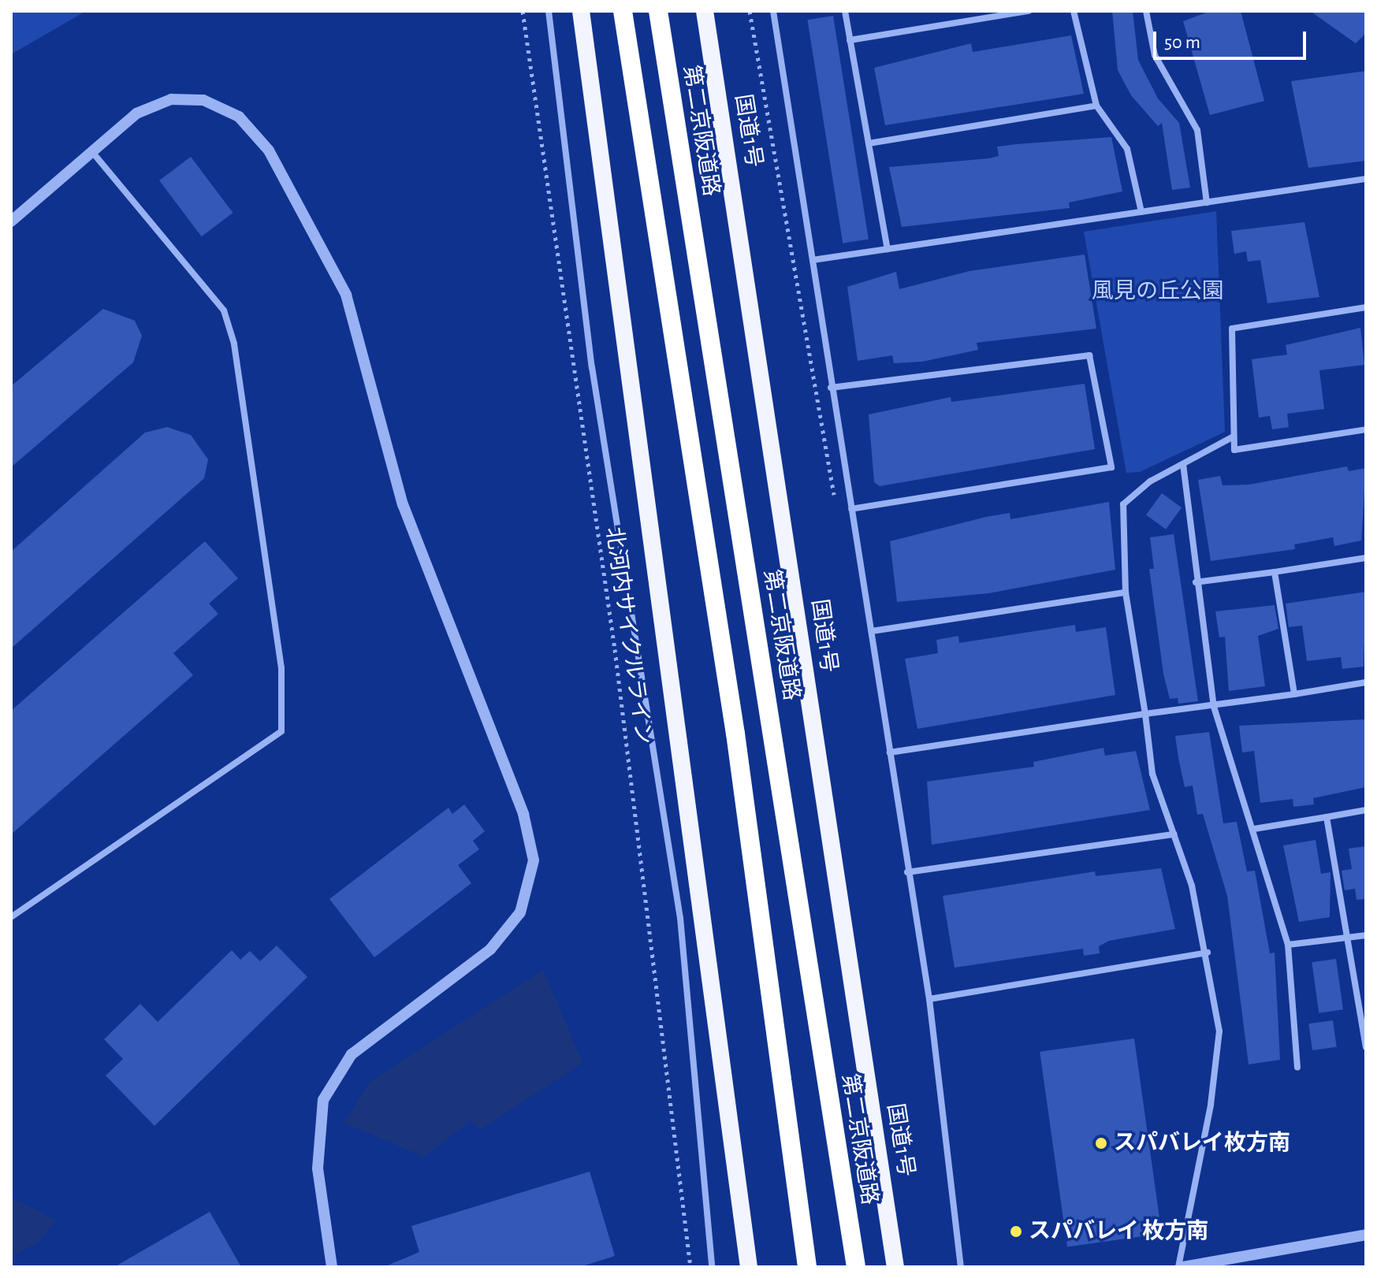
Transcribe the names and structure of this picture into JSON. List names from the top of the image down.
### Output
{
  "streets": {
    "highway": ["第二京阪道路", "国道1号"],
    "path": ["北河内サイクルライン"]
  },
  "parks": ["風見の丘公園"],
  "places": ["スパバレイ枚方南", "スパバレイ 枚方南"],
  "scale_bar": "50 m"
}
